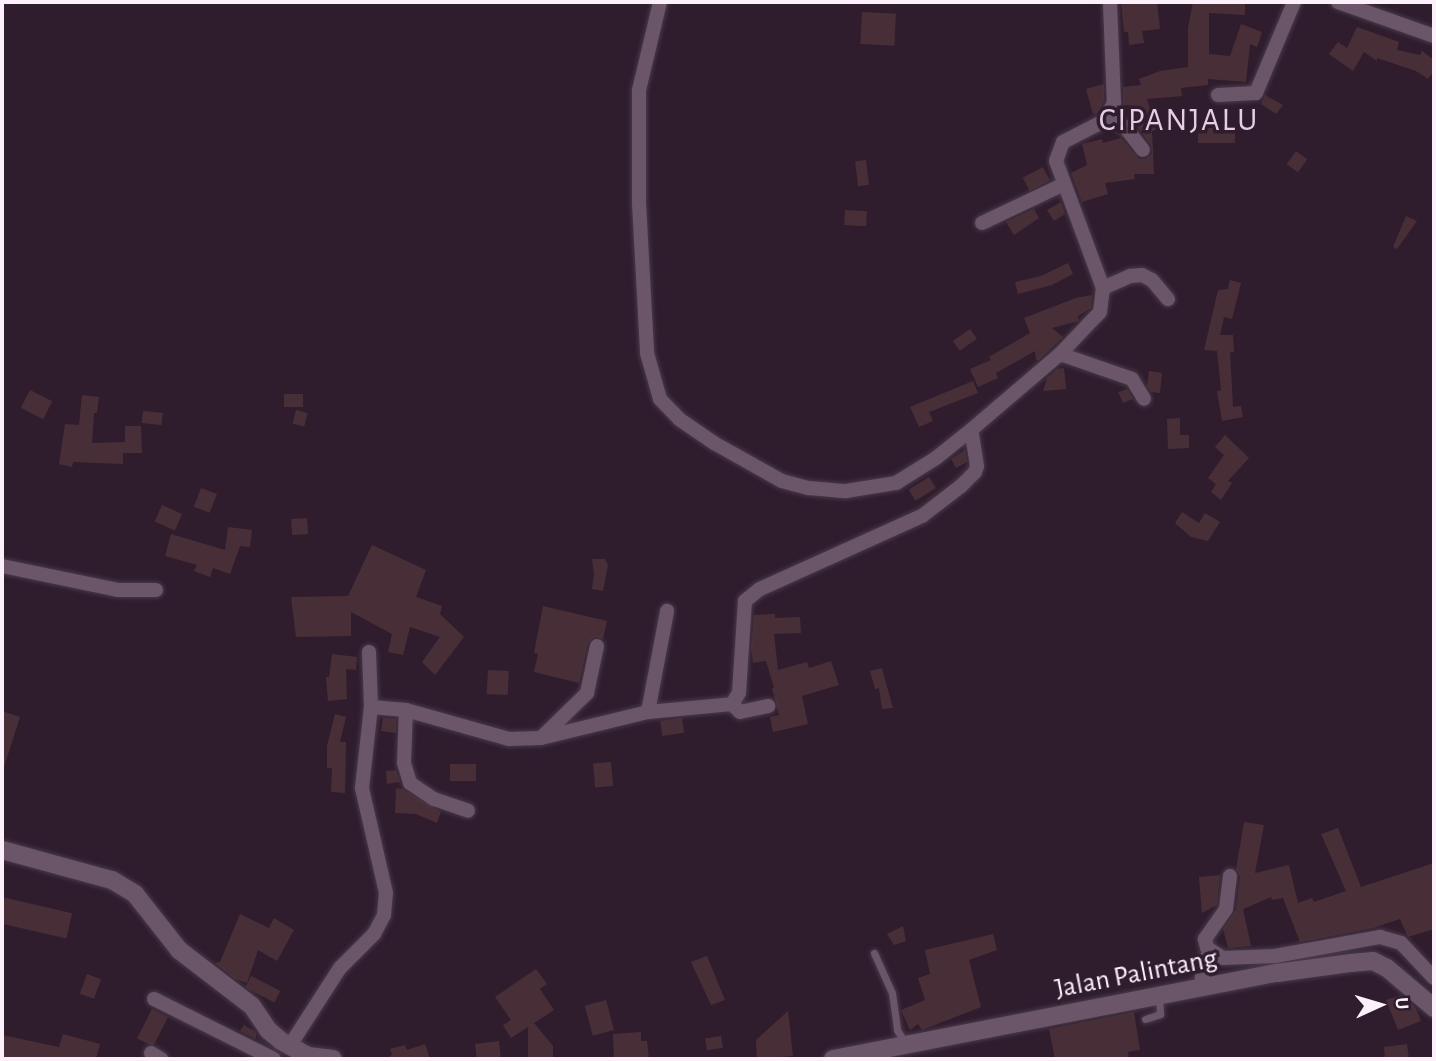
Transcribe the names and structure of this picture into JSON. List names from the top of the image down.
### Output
{
  "streets": {
    "street": ["Jalan Palintang"]
  },
  "districts": ["CIPANJALU"],
  "north": "right"
}
